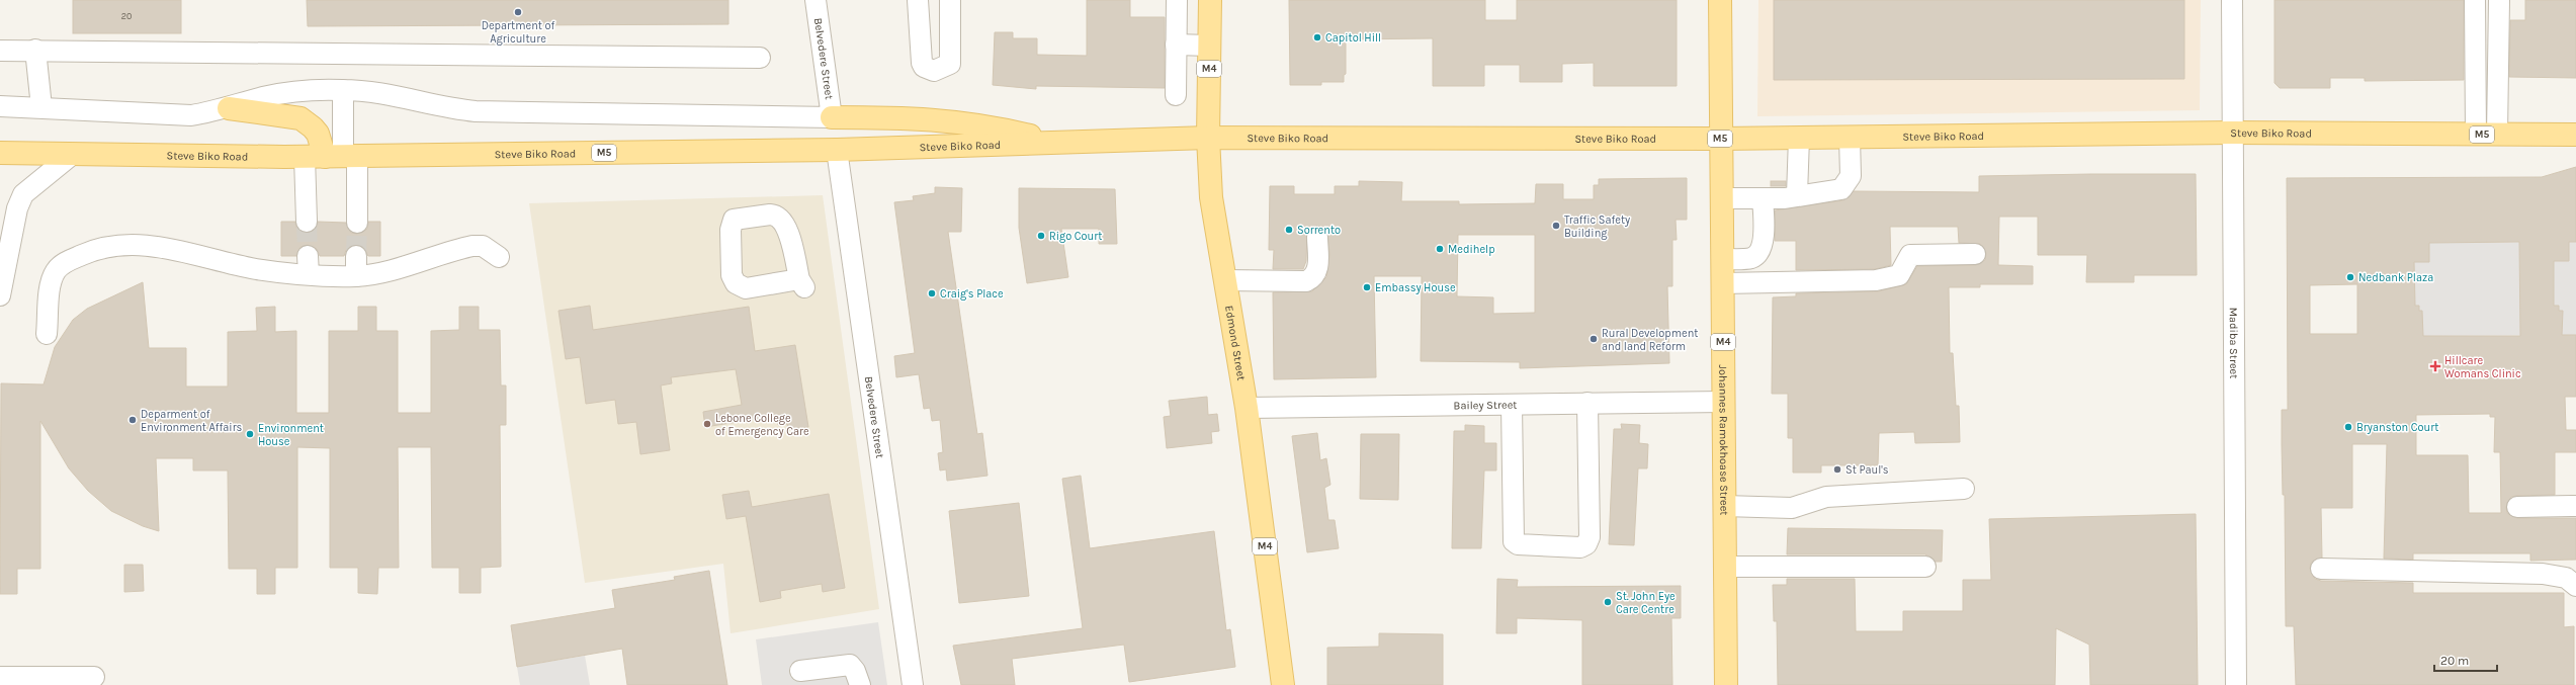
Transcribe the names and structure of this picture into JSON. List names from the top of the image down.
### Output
{
  "streets": {
    "main road": [
      "M4",
      "Steve Biko Road",
      "M5",
      "Edmond Street",
      "Johannes Ramokhoase Street"
    ],
    "street": ["Belvedere Street", "Madiba Street", "Bailey Street"]
  },
  "crossings": [
    ["Belvedere Street", "Steve Biko Road"],
    ["Steve Biko Road", "Edmond Street"],
    ["Steve Biko Road", "Madiba Street"],
    ["Steve Biko Road", "Johannes Ramokhoase Street"],
    ["Edmond Street", "Bailey Street"],
    ["Bailey Street", "Johannes Ramokhoase Street"]
  ],
  "places": {
    "other": [
      "Department of Agriculture",
      "Capitol Hill",
      "Traffic Safety Building",
      "Sorrento",
      "Rigo Court",
      "Medihelp",
      "Nedbank Plaza",
      "Embassy House",
      "Craig's Place",
      "Rural Development and land Reform",
      "Deparment of Environment Affairs",
      "Lebone College of Emergency Care",
      "Bryanston Court",
      "Environment House",
      "St Paul's",
      "St. John Eye Care Centre"
    ],
    "health": ["Hillcare Womans Clinic"]
  },
  "house_numbers": ["20"],
  "scale_bar": "20 m"
}
